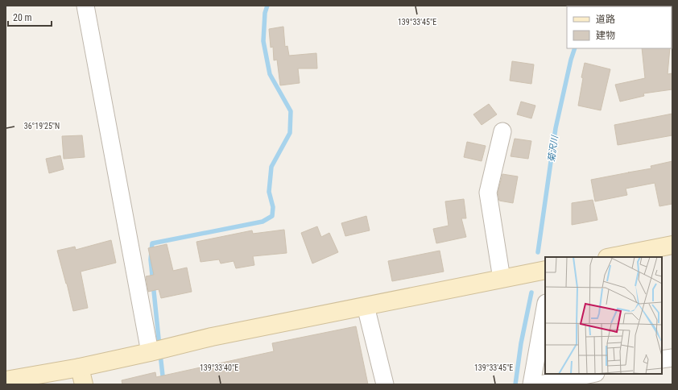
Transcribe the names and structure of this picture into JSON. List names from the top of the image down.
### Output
{
  "water": ["菊沢川"],
  "legend": ["道路", "建物"],
  "scale_bar": "20 m",
  "coordinates": ["139°33'45\"E", "36°19'25\"N", "139°33'40\"E"]
}
